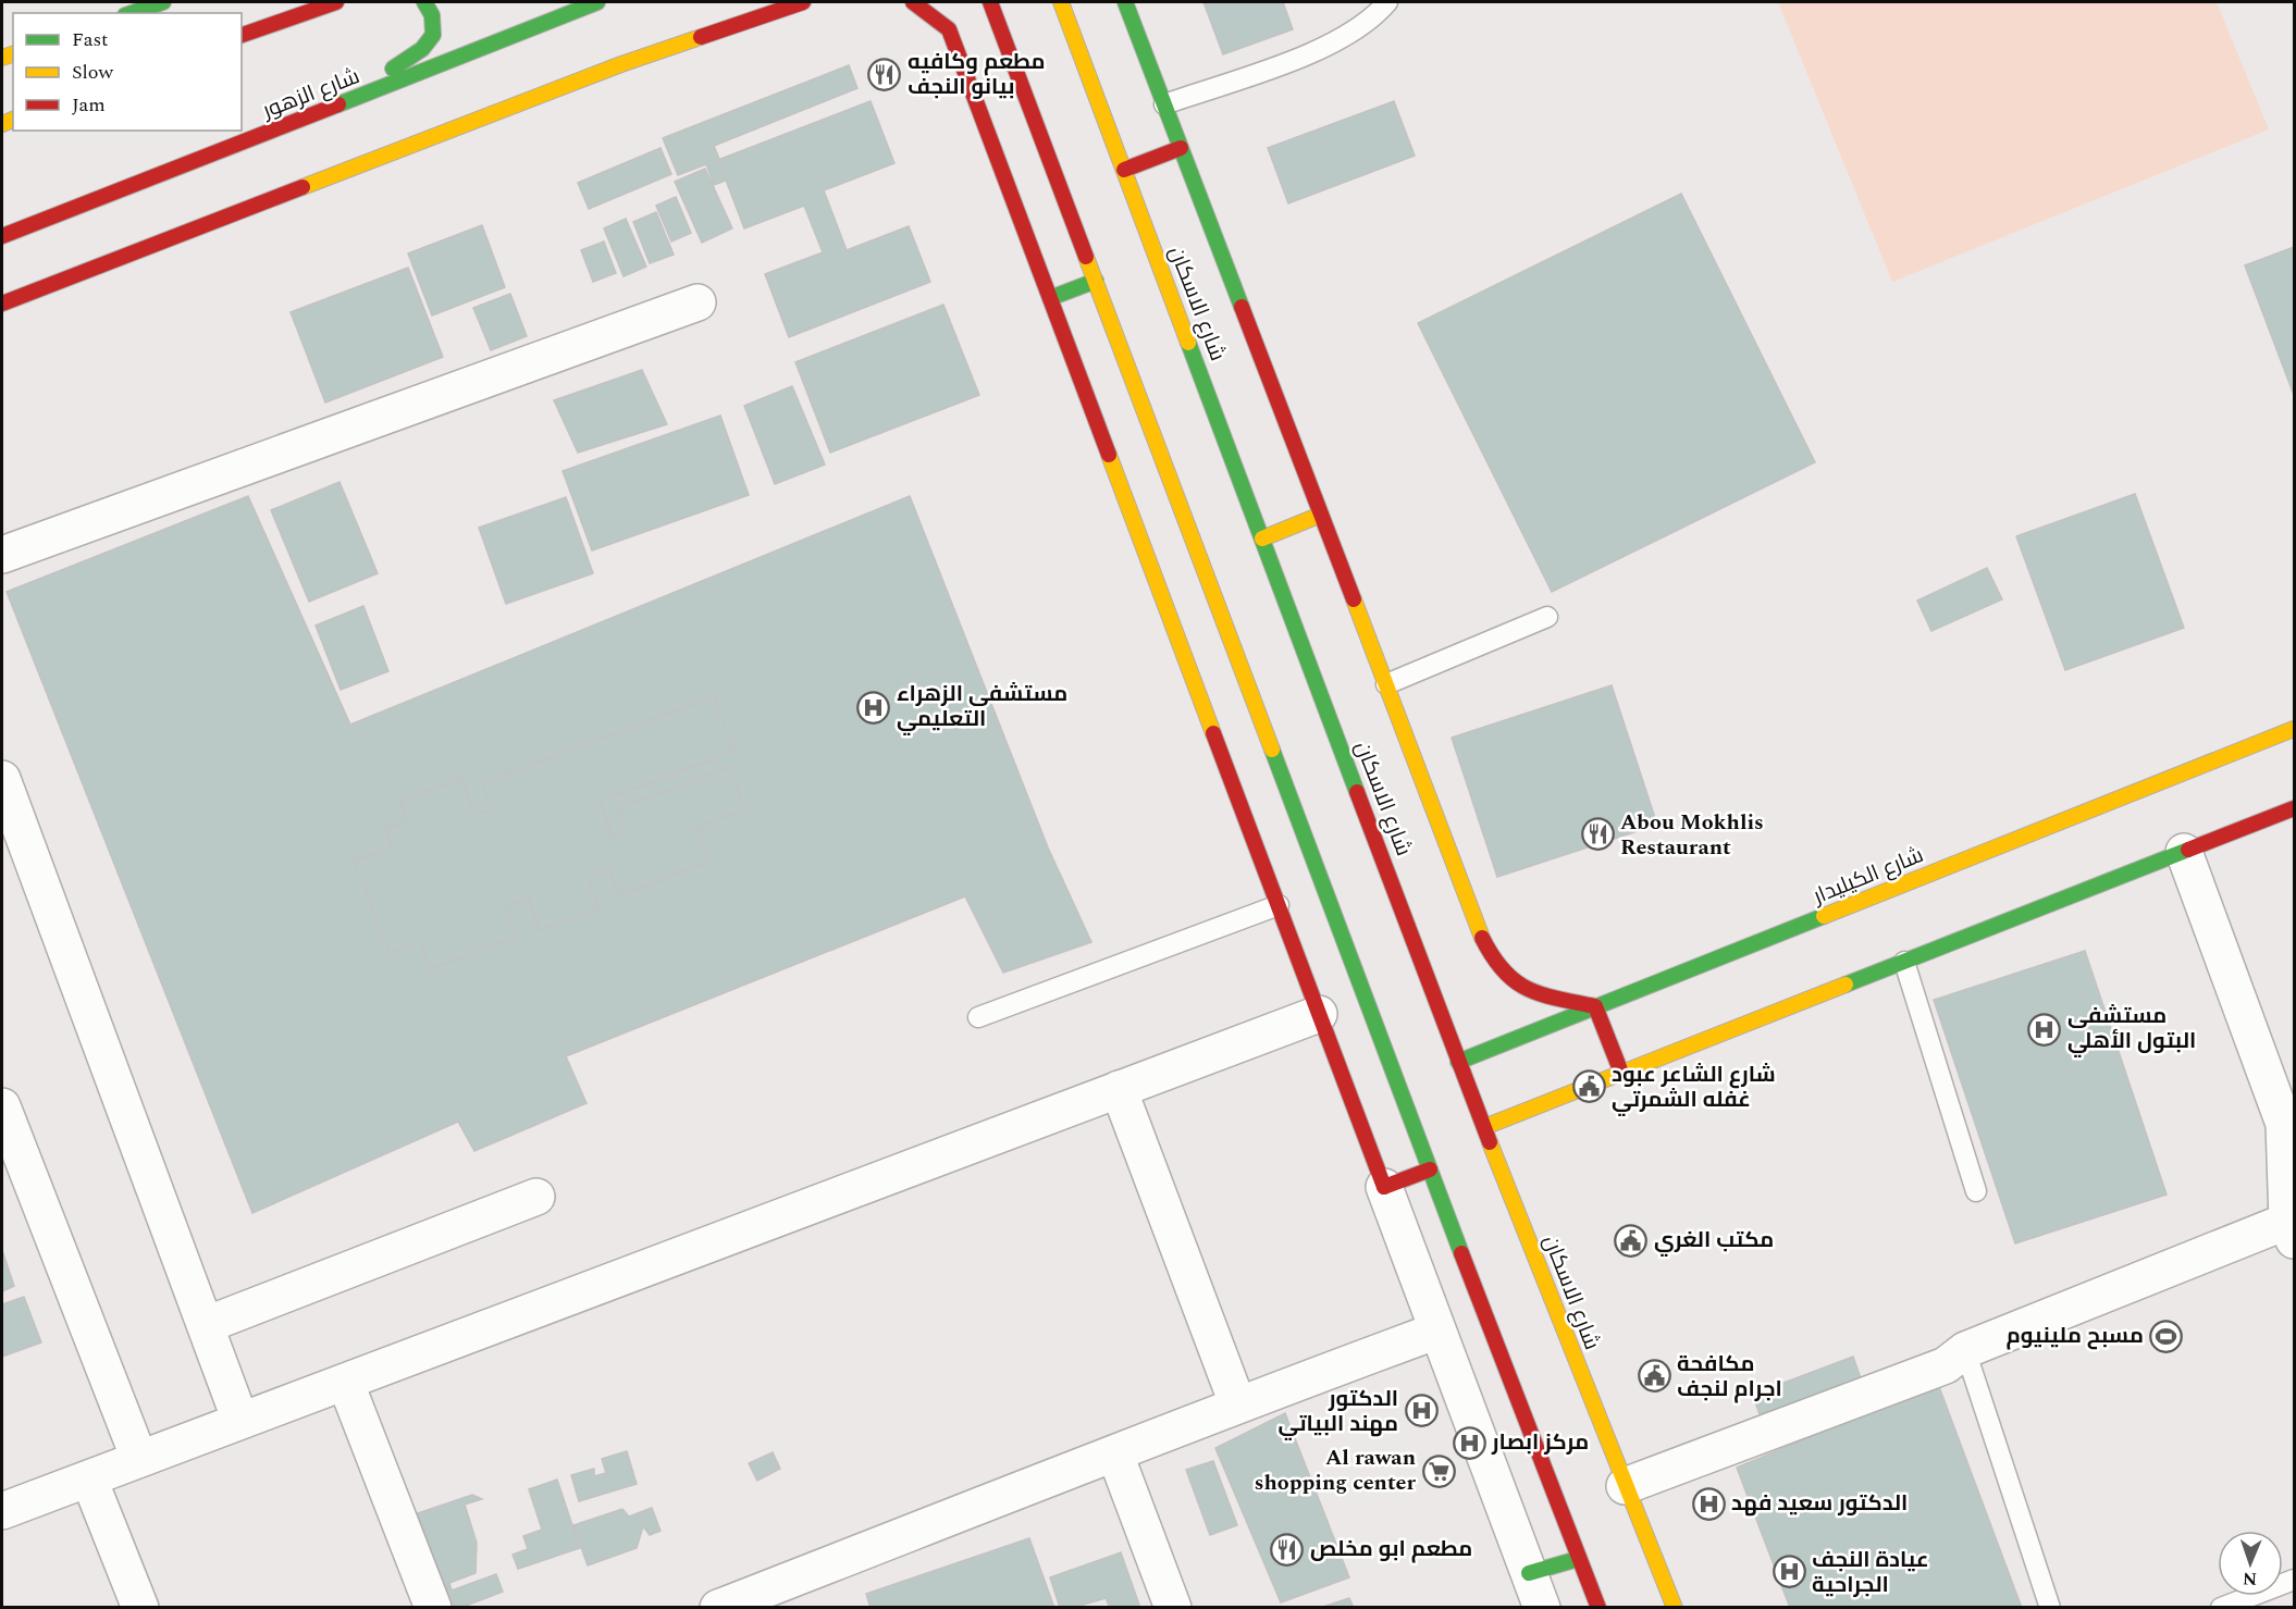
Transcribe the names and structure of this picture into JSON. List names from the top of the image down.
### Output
{
  "streets": {
    "main road": ["شارع الزهور", "شارع الاسكان", "شارع الكيليدار"]
  },
  "crossings": [
    ["شارع الاسكان", "شارع الكيليدار"]
  ],
  "places": {
    "restaurant": ["مطعم وكافيه بيانو النجف", "Abou Mokhlis Restaurant", "مطعم ابو مخلص"],
    "hospital": [
      "مستشفى الزهراء التعليمي",
      "مستشفى البتول الأهلي",
      "الدكتور مهند البياتي",
      "مركز ابصار",
      "الدكتور سعيد فهد",
      "عيادة النجف الجراحية"
    ],
    "public building": ["شارع الشاعر عبود غفله الشمرتي", "مكتب الغري", "مکافحة اجرام لنجف"],
    "sports": ["مسبح ملينيوم"],
    "supermarket": ["Al rawan shopping center"]
  },
  "legend": ["Fast", "Slow", "Jam"],
  "north": "bottom"
}
